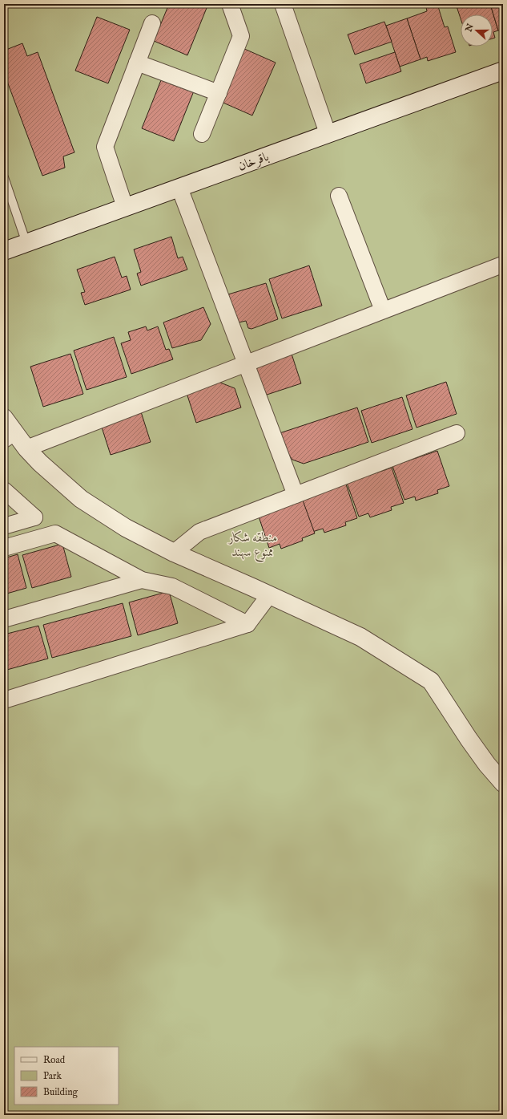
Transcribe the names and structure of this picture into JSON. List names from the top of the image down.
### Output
{
  "streets": {
    "street": ["باقرخان"]
  },
  "parks": ["منطقه شکار ممنوع سهند"],
  "legend": ["Road", "Park", "Building"],
  "north": "left"
}
